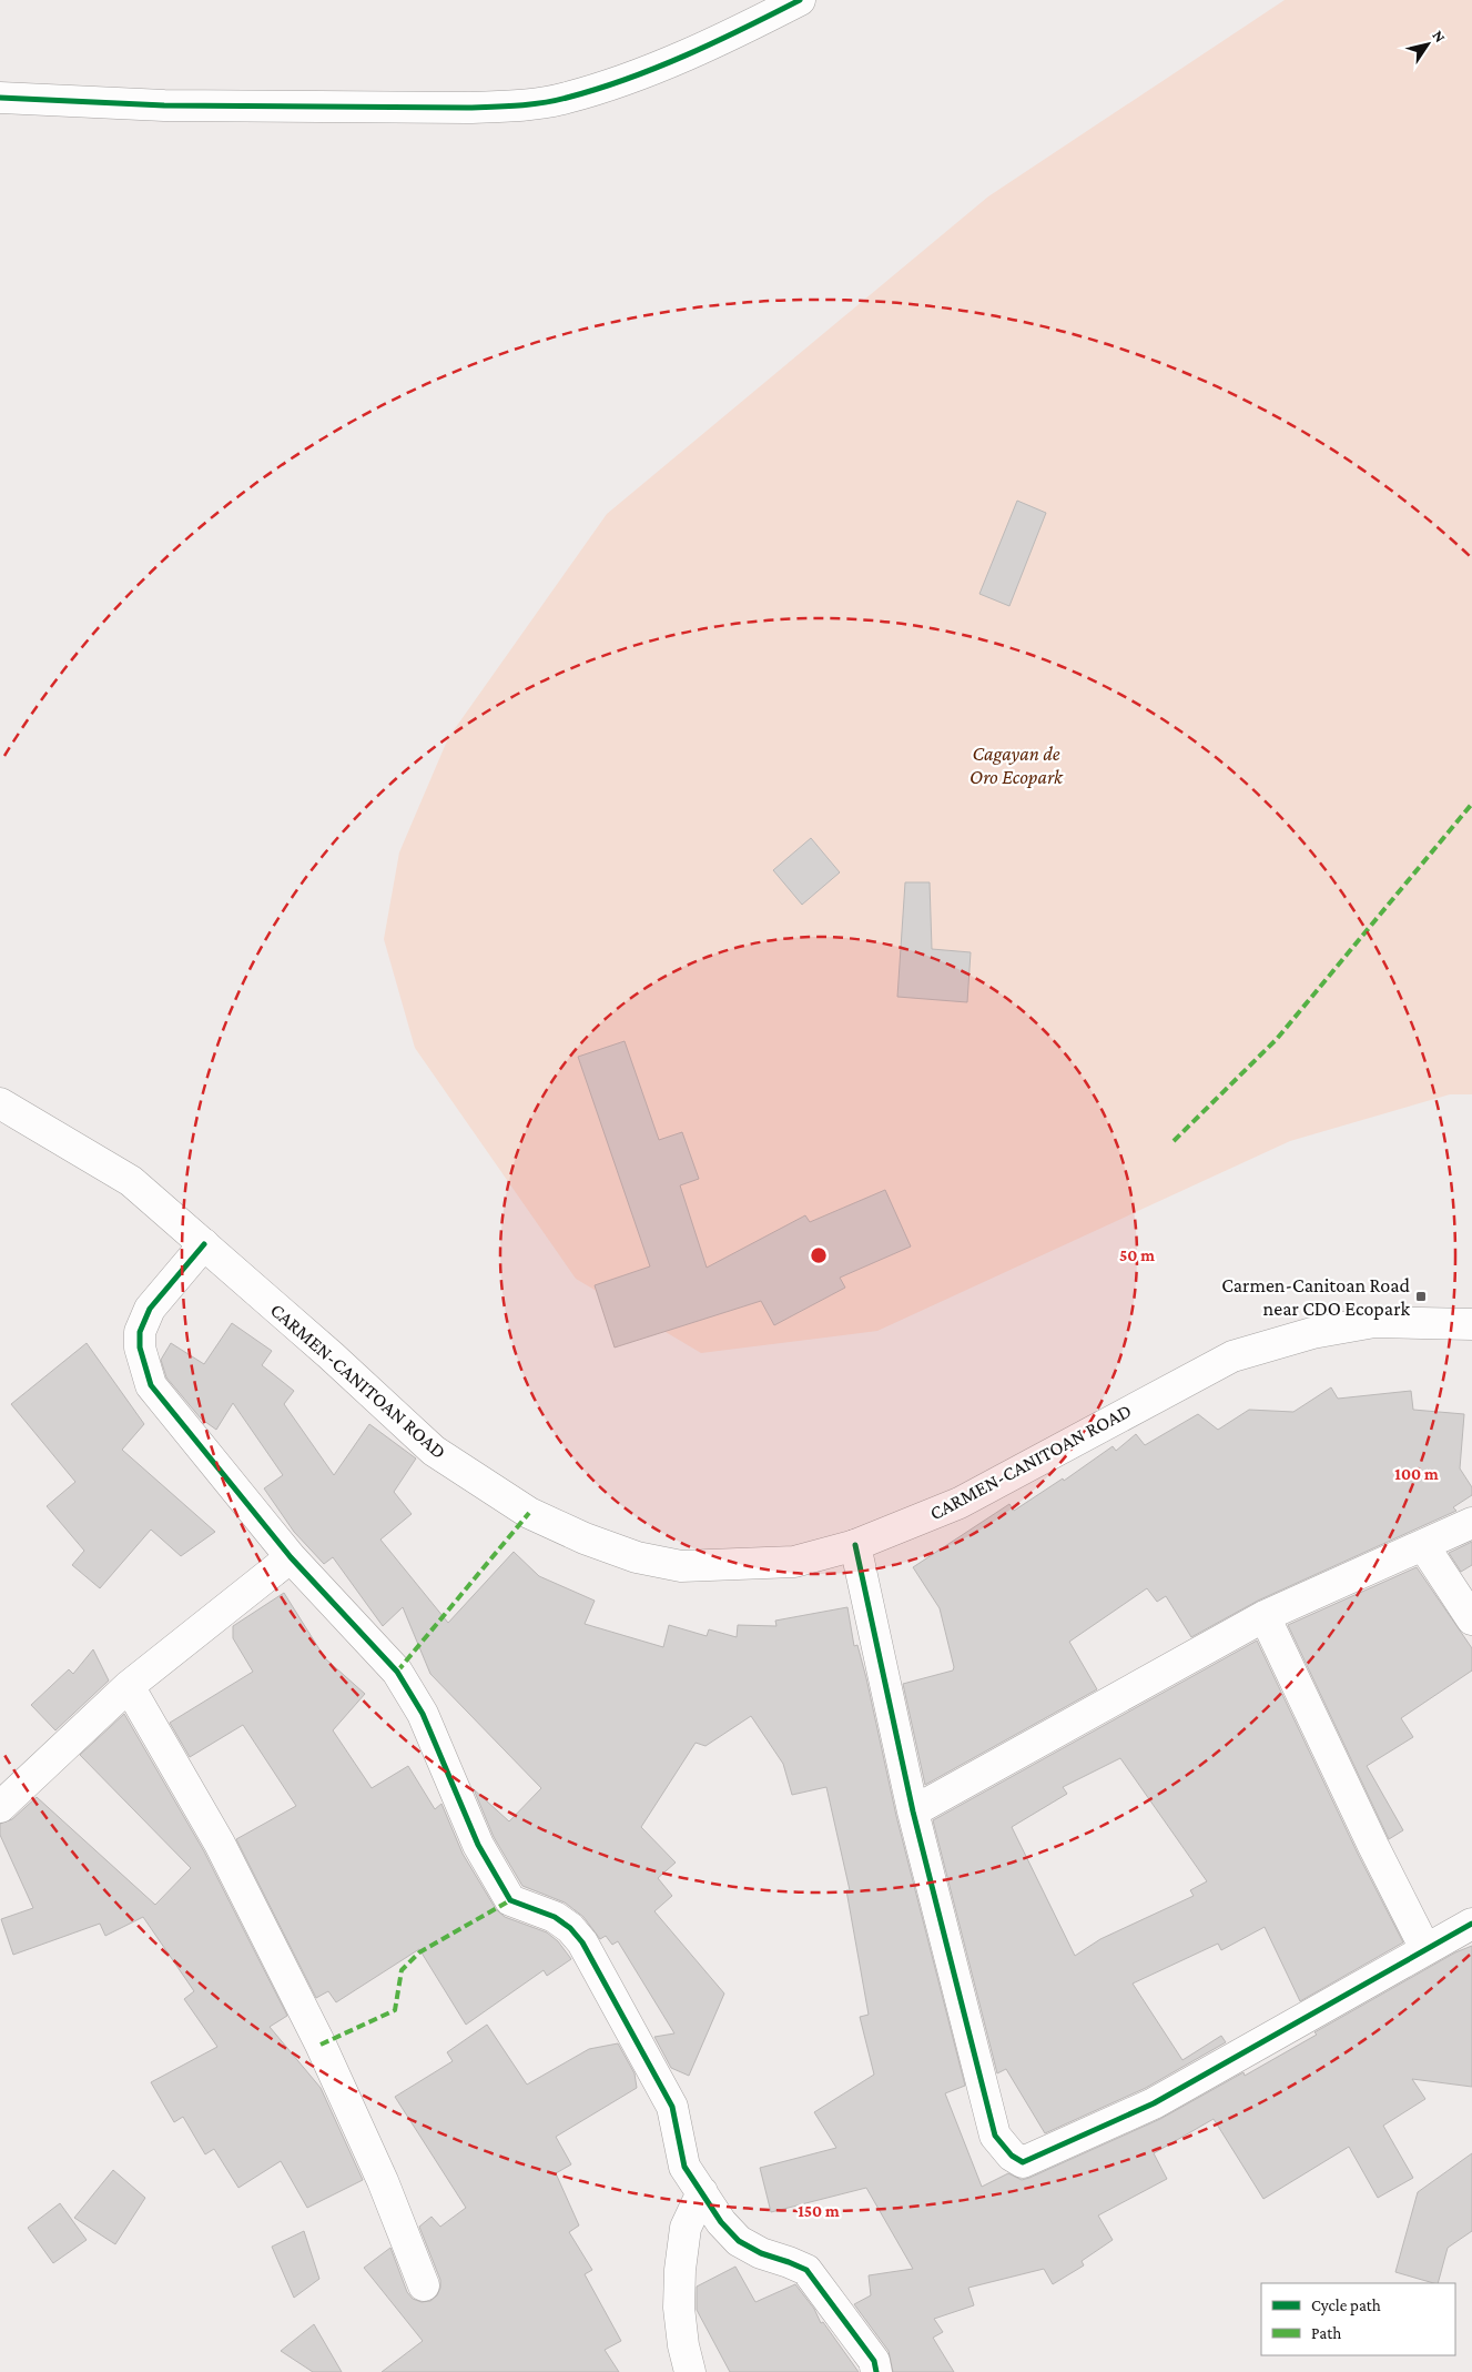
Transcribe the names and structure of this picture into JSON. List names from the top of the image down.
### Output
{
  "streets": {
    "street": ["CARMEN-CANITOAN ROAD"]
  },
  "parks": ["Cagayan de Oro Ecopark"],
  "places": {
    "transit": ["Carmen-Canitoan Road near CDO Ecopark"]
  },
  "legend": ["Cycle path", "Path"],
  "north": "top right",
  "rings": ["50 m", "100 m", "150 m"]
}
